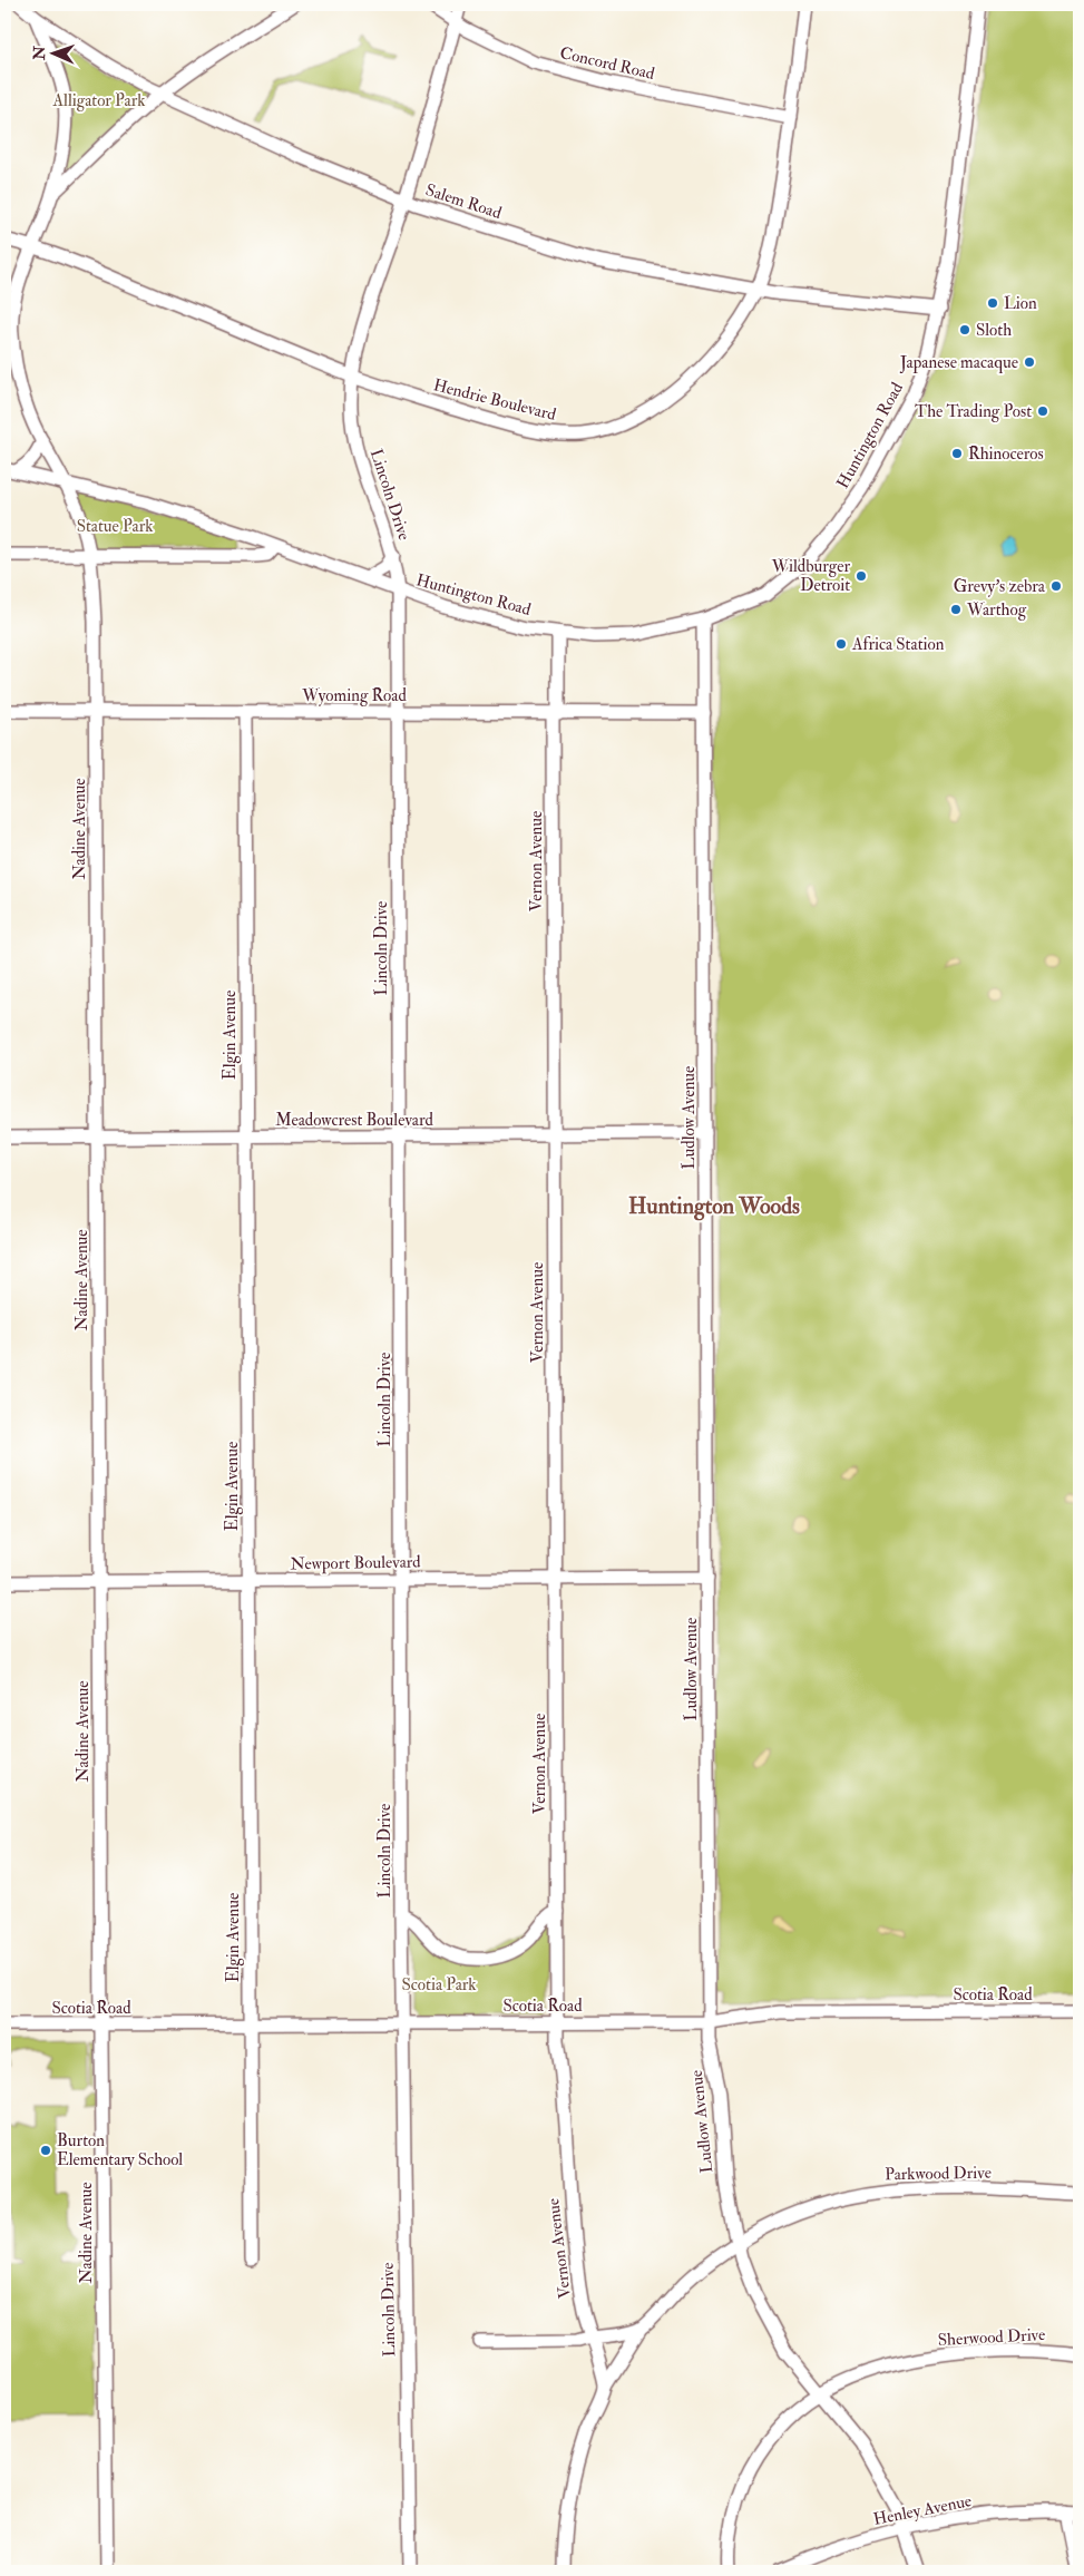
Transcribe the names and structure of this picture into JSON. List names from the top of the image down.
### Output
{
  "streets": {
    "street": [
      "Concord Road",
      "Salem Road",
      "Hendrie Boulevard",
      "Huntington Road",
      "Lincoln Drive",
      "Wyoming Road",
      "Nadine Avenue",
      "Vernon Avenue",
      "Elgin Avenue",
      "Ludlow Avenue",
      "Meadowcrest Boulevard",
      "Newport Boulevard",
      "Scotia Road",
      "Parkwood Drive",
      "Sherwood Drive",
      "Henley Avenue"
    ]
  },
  "crossings": [
    ["Concord Road", "Hendrie Boulevard"],
    ["Concord Road", "Lincoln Drive"],
    ["Salem Road", "Hendrie Boulevard"],
    ["Salem Road", "Huntington Road"],
    ["Salem Road", "Lincoln Drive"],
    ["Salem Road", "Nadine Avenue"],
    ["Hendrie Boulevard", "Lincoln Drive"],
    ["Hendrie Boulevard", "Nadine Avenue"],
    ["Huntington Road", "Lincoln Drive"],
    ["Huntington Road", "Nadine Avenue"],
    ["Huntington Road", "Vernon Avenue"],
    ["Huntington Road", "Ludlow Avenue"],
    ["Lincoln Drive", "Wyoming Road"],
    ["Lincoln Drive", "Vernon Avenue"],
    ["Lincoln Drive", "Meadowcrest Boulevard"],
    ["Lincoln Drive", "Newport Boulevard"],
    ["Lincoln Drive", "Scotia Road"],
    ["Wyoming Road", "Nadine Avenue"],
    ["Wyoming Road", "Vernon Avenue"],
    ["Wyoming Road", "Elgin Avenue"],
    ["Wyoming Road", "Ludlow Avenue"],
    ["Nadine Avenue", "Meadowcrest Boulevard"],
    ["Nadine Avenue", "Newport Boulevard"],
    ["Nadine Avenue", "Scotia Road"],
    ["Vernon Avenue", "Meadowcrest Boulevard"],
    ["Vernon Avenue", "Newport Boulevard"],
    ["Vernon Avenue", "Scotia Road"],
    ["Vernon Avenue", "Parkwood Drive"],
    ["Elgin Avenue", "Meadowcrest Boulevard"],
    ["Elgin Avenue", "Newport Boulevard"],
    ["Elgin Avenue", "Scotia Road"],
    ["Ludlow Avenue", "Meadowcrest Boulevard"],
    ["Ludlow Avenue", "Newport Boulevard"],
    ["Ludlow Avenue", "Scotia Road"],
    ["Ludlow Avenue", "Parkwood Drive"],
    ["Ludlow Avenue", "Sherwood Drive"],
    ["Ludlow Avenue", "Henley Avenue"]
  ],
  "districts": ["Huntington Woods"],
  "parks": ["Alligator Park", "Statue Park", "Scotia Park"],
  "places": [
    "Lion",
    "Sloth",
    "Japanese macaque",
    "The Trading Post",
    "Rhinoceros",
    "Wildburger Detroit",
    "Grevy's zebra",
    "Warthog",
    "Africa Station",
    "Burton Elementary School"
  ],
  "north": "left"
}
